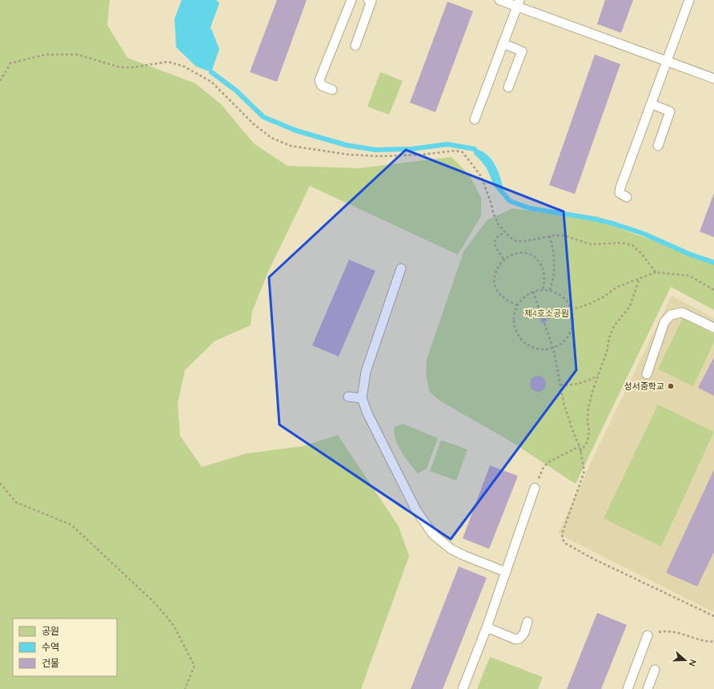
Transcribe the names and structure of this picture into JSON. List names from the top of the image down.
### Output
{
  "parks": ["제4호소공원"],
  "places": ["성서중학교"],
  "legend": ["공원", "수역", "건물"],
  "north": "right"
}
